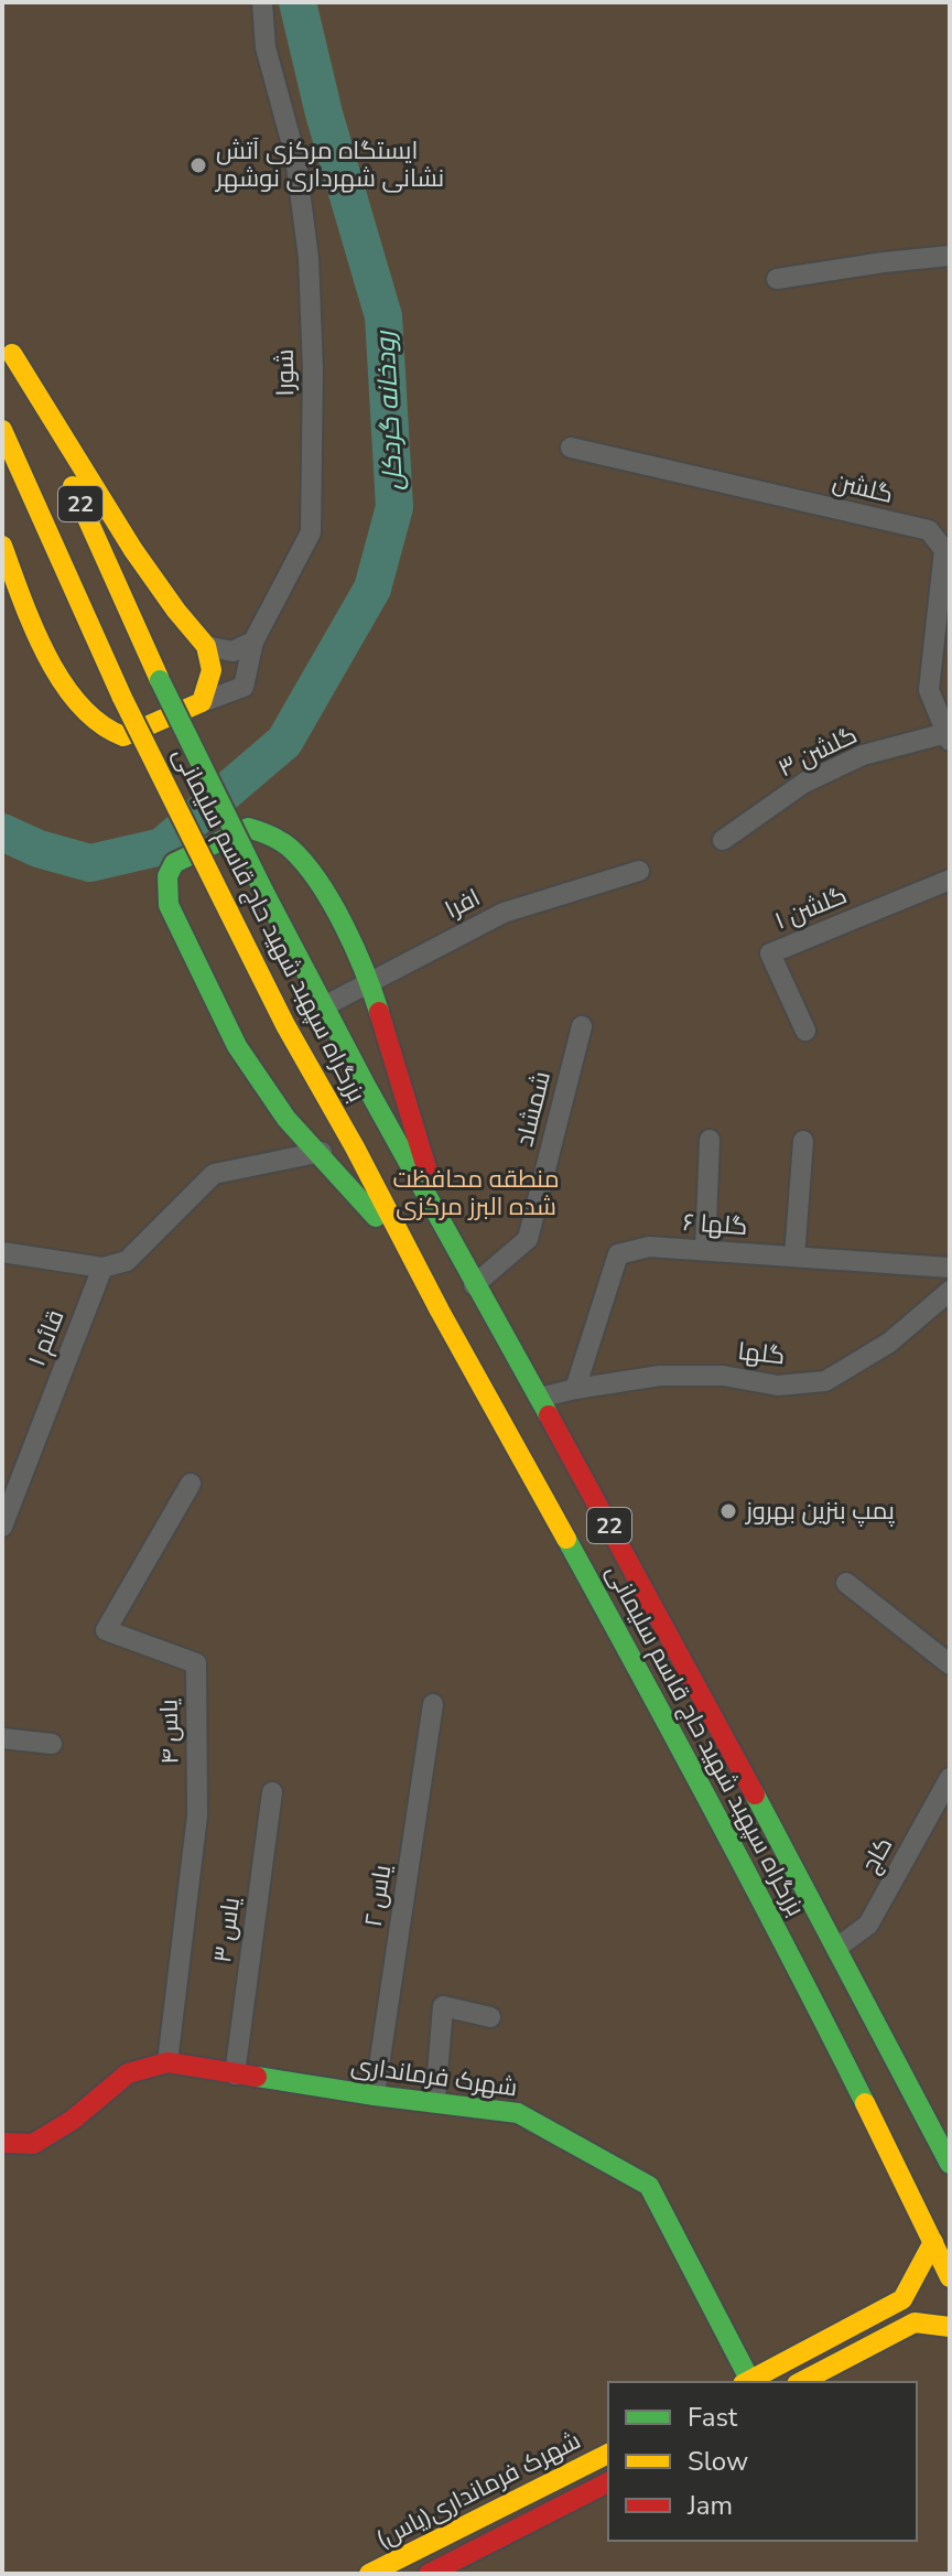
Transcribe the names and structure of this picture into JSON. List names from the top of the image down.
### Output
{
  "streets": {
    "main road": [
      "22",
      "بزرگراه سپهبد شهید حاج قاسم سلیمانی",
      "شهرک فرمانداری",
      "شهرک فرمانداری(یاس)"
    ],
    "street": [
      "شورا",
      "گلشن",
      "گلشن ۳",
      "افرا",
      "گلشن ۱",
      "شمشاد",
      "گلها ۶",
      "قائم ۱",
      "گلها",
      "یاس ۴",
      "کاج",
      "یاس ۲",
      "یاس ۳"
    ]
  },
  "crossings": [
    ["گلشن", "گلشن ۳"],
    ["افرا", "بزرگراه سپهبد شهید حاج قاسم سلیمانی"],
    ["بزرگراه سپهبد شهید حاج قاسم سلیمانی", "شمشاد"],
    ["بزرگراه سپهبد شهید حاج قاسم سلیمانی", "گلها"],
    ["بزرگراه سپهبد شهید حاج قاسم سلیمانی", "کاج"],
    ["گلها ۶", "گلها"],
    ["یاس ۴", "شهرک فرمانداری"],
    ["یاس ۲", "شهرک فرمانداری"],
    ["یاس ۳", "شهرک فرمانداری"]
  ],
  "water": ["رودخانه گردکل"],
  "parks": ["منطقه محافظت شده البرز مرکزی"],
  "places": ["ایستگاه مرکزی آتش نشانی شهرداری نوشهر", "پمپ بنزین بهروز"],
  "legend": ["Fast", "Slow", "Jam"]
}
